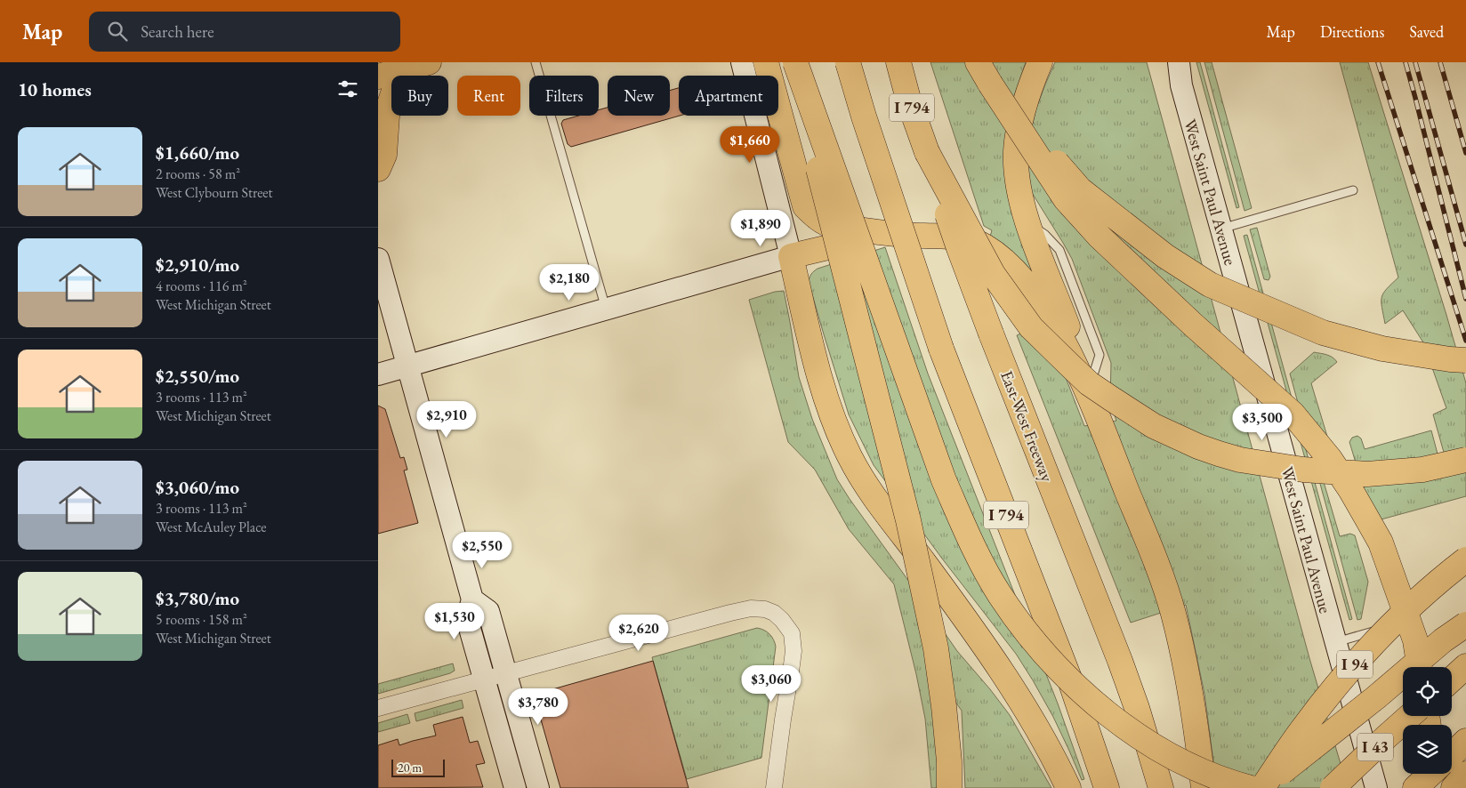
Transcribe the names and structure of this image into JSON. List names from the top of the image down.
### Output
{
  "streets": {
    "main road": [
      "I 794",
      "East-West Freeway",
      "I 94",
      "I 43"
    ],
    "street": ["West Saint Paul Avenue"]
  },
  "scale_bar": "20 m",
  "page": {
    "header": "Map",
    "search": "Search here",
    "nav": ["Map", "Directions", "Saved"],
    "heading": "10 homes",
    "chip": [
      "Buy",
      "Rent",
      "Filters",
      "New",
      "Apartment"
    ],
    "list": [
      {
        "name": "$1,660/mo",
        "note": "2 rooms · 58 m² · West Clybourn Street"
      },
      {
        "name": "$2,910/mo",
        "note": "4 rooms · 116 m² · West Michigan Street"
      },
      {
        "name": "$2,550/mo",
        "note": "3 rooms · 113 m² · West Michigan Street"
      },
      {
        "name": "$3,060/mo",
        "note": "3 rooms · 113 m² · West McAuley Place"
      },
      {
        "name": "$3,780/mo",
        "note": "5 rooms · 158 m² · West Michigan Street"
      }
    ],
    "price": [
      "$1,660",
      "$1,890",
      "$2,180",
      "$2,910",
      "$3,500",
      "$2,550",
      "$1,530",
      "$2,620",
      "$3,060",
      "$3,780"
    ],
    "scale": "20 m"
  }
}
